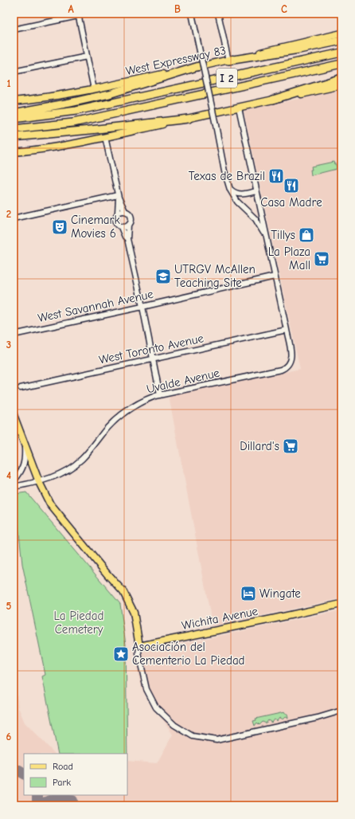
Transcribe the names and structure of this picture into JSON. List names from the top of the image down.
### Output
{
  "streets": {
    "highway": ["I 2"],
    "main road": ["West Expressway 83", "Wichita Avenue"],
    "street": ["West Savannah Avenue", "West Toronto Avenue", "Uvalde Avenue"]
  },
  "crossings": [
    ["West Toronto Avenue", "Uvalde Avenue"]
  ],
  "parks": ["La Piedad Cemetery"],
  "places": {
    "restaurant": ["Texas de Brazil", "Casa Madre"],
    "theatre": ["Cinemark Movies 6"],
    "shop": ["Tillys"],
    "supermarket": ["La Plaza Mall", "Dillard's"],
    "school or university": ["UTRGV McAllen Teaching Site"],
    "hotel": ["Wingate"],
    "place": ["Asociación del Cementerio La Piedad"]
  },
  "legend": ["Road", "Park"],
  "grid": {
    "columns": ["A", "B", "C"],
    "rows": [
      "1",
      "2",
      "3",
      "4",
      "5",
      "6"
    ]
  }
}
